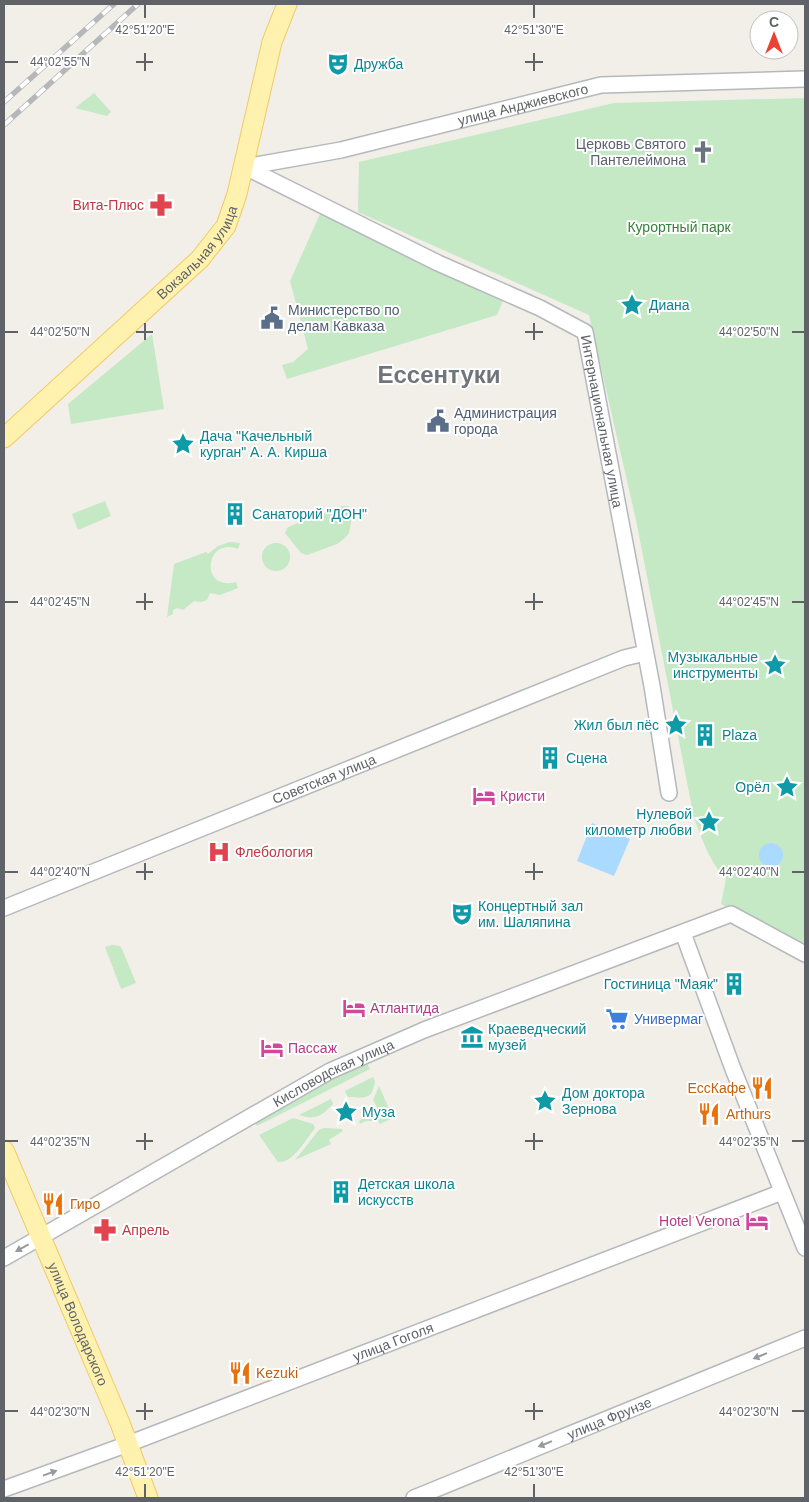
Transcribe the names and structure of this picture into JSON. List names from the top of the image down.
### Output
{
  "streets": {
    "main road": ["Вокзальная улица", "улица Володарского"],
    "street": [
      "улица Анджиевского",
      "Интернациональная улица",
      "Советская улица",
      "Кисловодская улица",
      "улица Гоголя",
      "улица Фрунзе"
    ]
  },
  "crossings": [
    ["улица Анджиевского", "Вокзальная улица"],
    ["улица Анджиевского", "Интернациональная улица"],
    ["Вокзальная улица", "Интернациональная улица"],
    ["Интернациональная улица", "Советская улица"],
    ["Кисловодская улица", "улица Володарского"],
    ["улица Володарского", "улица Гоголя"]
  ],
  "one_way": ["улица Фрунзе"],
  "districts": ["Ессентуки"],
  "parks": ["Курортный парк"],
  "places": {
    "theatre": ["Дружба", "Концертный зал им. Шаляпина"],
    "church": ["Церковь Святого Пантелеймона"],
    "pharmacy": ["Вита-Плюс", "Апрель"],
    "place": [
      "Диана",
      "Дача \"Качельный курган\" А. А. Кирша",
      "Музыкальные инструменты",
      "Жил был пёс",
      "Орёл",
      "Нулевой километр любви",
      "Дом доктора Зернова",
      "Муза"
    ],
    "public building": ["Министерство по делам Кавказа", "Администрация города"],
    "building": [
      "Санаторий \"ДОН\"",
      "Plaza",
      "Сцена",
      "Гостиница \"Маяк\"",
      "Детская школа искусств"
    ],
    "hotel": [
      "Кристи",
      "Атлантида",
      "Пассаж",
      "Hotel Verona"
    ],
    "hospital": ["Флебология"],
    "supermarket": ["Универмаг"],
    "museum": ["Краеведческий музей"],
    "restaurant": [
      "ЕссКафе",
      "Arthurs",
      "Гиро",
      "Kezuki"
    ]
  },
  "north": "top",
  "coordinates": [
    "42°51'20\"E",
    "42°51'30\"E",
    "44°02'55\"N",
    "44°02'50\"N",
    "44°02'45\"N",
    "44°02'40\"N",
    "44°02'35\"N",
    "44°02'30\"N"
  ]
}
